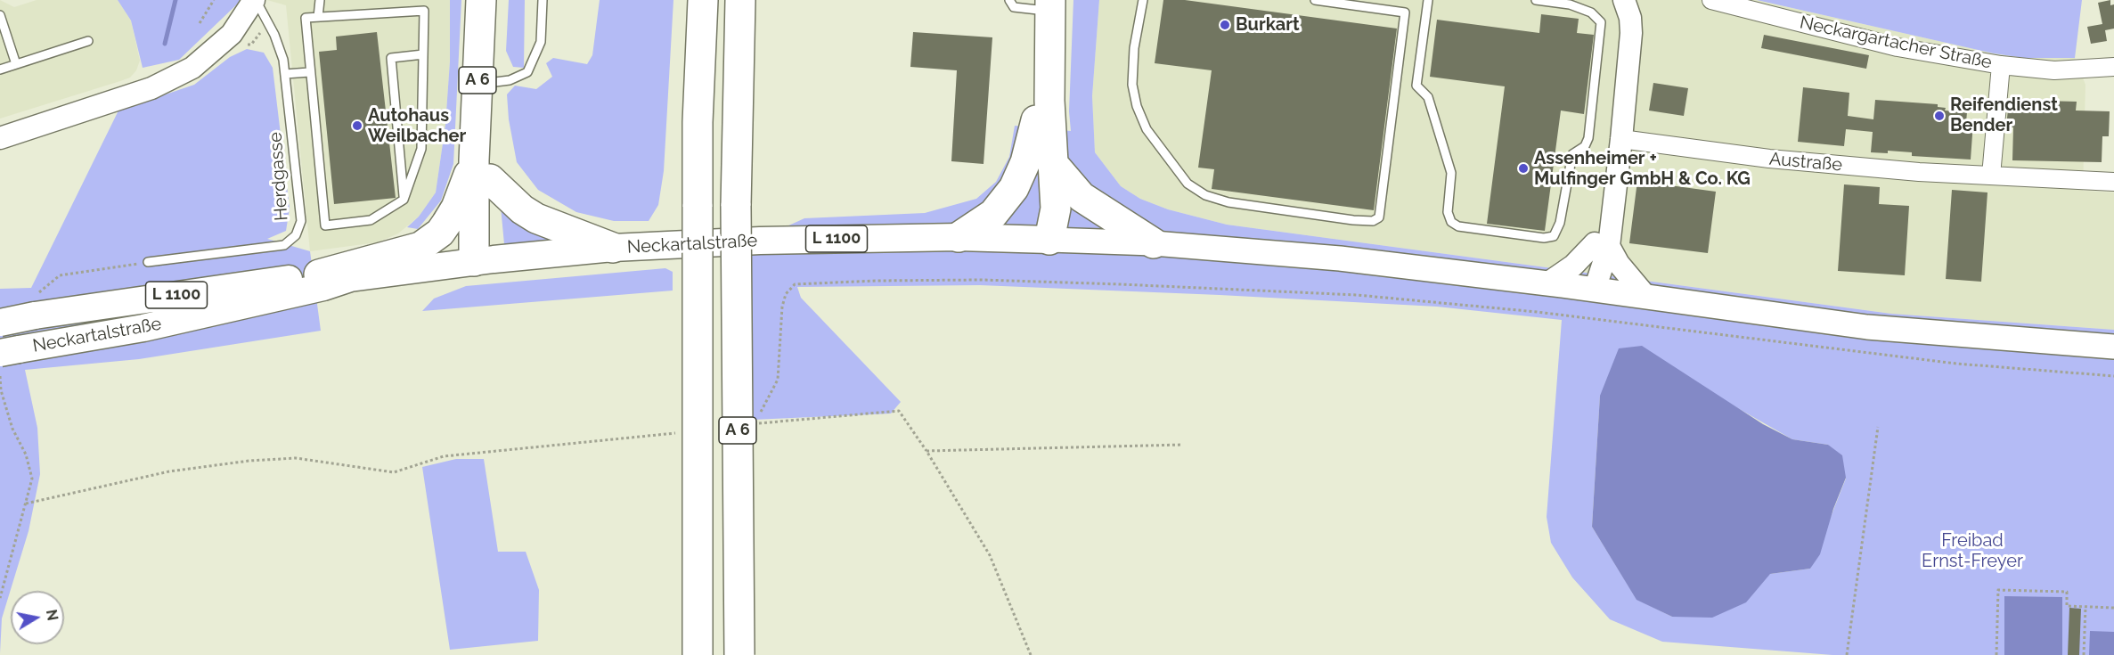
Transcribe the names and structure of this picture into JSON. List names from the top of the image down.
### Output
{
  "streets": {
    "highway": ["A 6"],
    "main road": ["L 1100", "Neckartalstraße"],
    "street": ["Neckargartacher Straße", "Austraße"],
    "lane": ["Herdgasse"]
  },
  "crossings": [
    ["A 6", "Neckartalstraße"],
    ["L 1100", "Neckartalstraße"]
  ],
  "parks": ["Freibad Ernst-Freyer"],
  "places": [
    "Burkart",
    "Reifendienst Bender",
    "Autohaus Weilbacher",
    "Assenheimer + Mulfinger GmbH & Co. KG"
  ],
  "north": "right"
}
